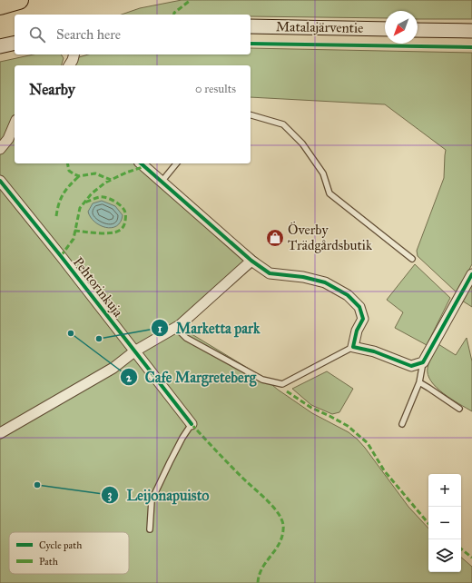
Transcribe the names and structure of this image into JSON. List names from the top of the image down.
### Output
{
  "streets": {
    "main road": ["Matalajärventie"],
    "street": ["Pehtorinkuja"]
  },
  "places": {
    "shop": ["Överby Trädgårdsbutik"],
    "other": ["Cafe Margreteberg", "Marketta park", "Leijonapuisto"]
  },
  "legend": ["Cycle path", "Path"],
  "north": "bottom left",
  "page": {
    "search": "Search here",
    "heading": ["Nearby", "0 results"],
    "map_buttons": ["+", "−"]
  }
}
